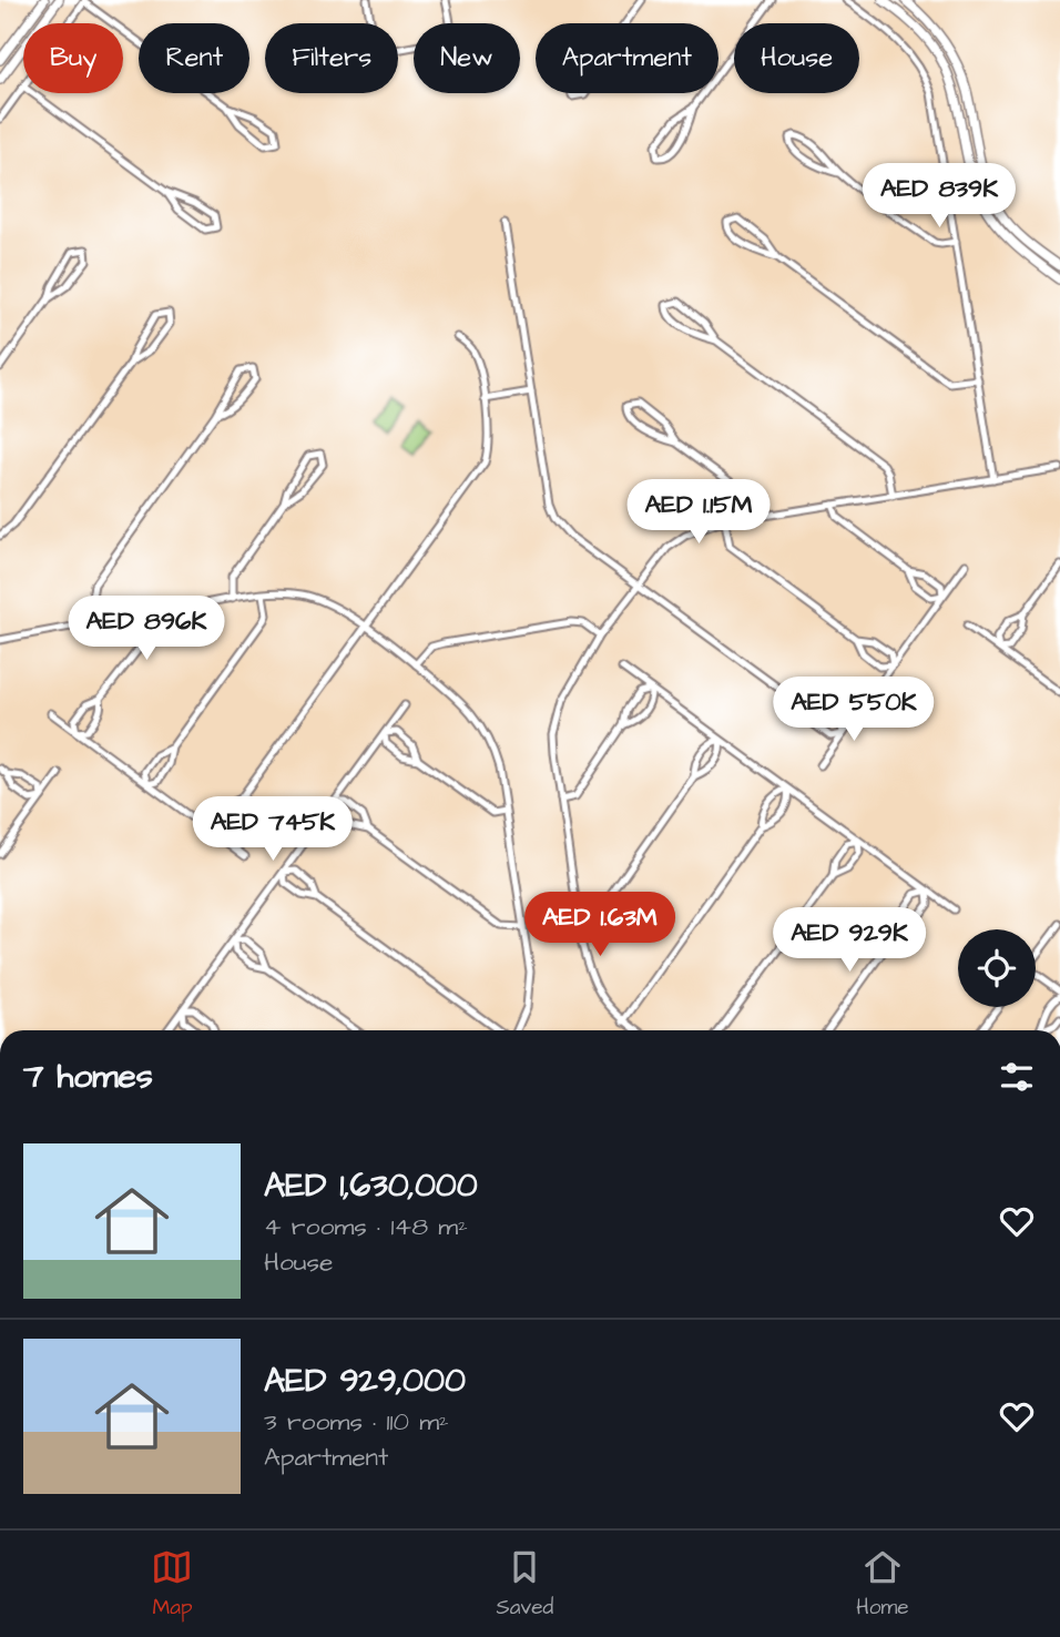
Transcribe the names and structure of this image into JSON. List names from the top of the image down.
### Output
{
  "page": {
    "chip": [
      "Buy",
      "Rent",
      "Filters",
      "New",
      "Apartment",
      "House"
    ],
    "price": [
      "AED 839K",
      "AED 1.15M",
      "AED 896K",
      "AED 550K",
      "AED 745K",
      "AED 1.63M",
      "AED 929K"
    ],
    "heading": "7 homes",
    "list": [
      {
        "name": "AED 1,630,000",
        "note": "4 rooms · 148 m² · House"
      },
      {
        "name": "AED 929,000",
        "note": "3 rooms · 110 m² · Apartment"
      }
    ],
    "tabs": ["Map", "Saved", "Home"]
  }
}
